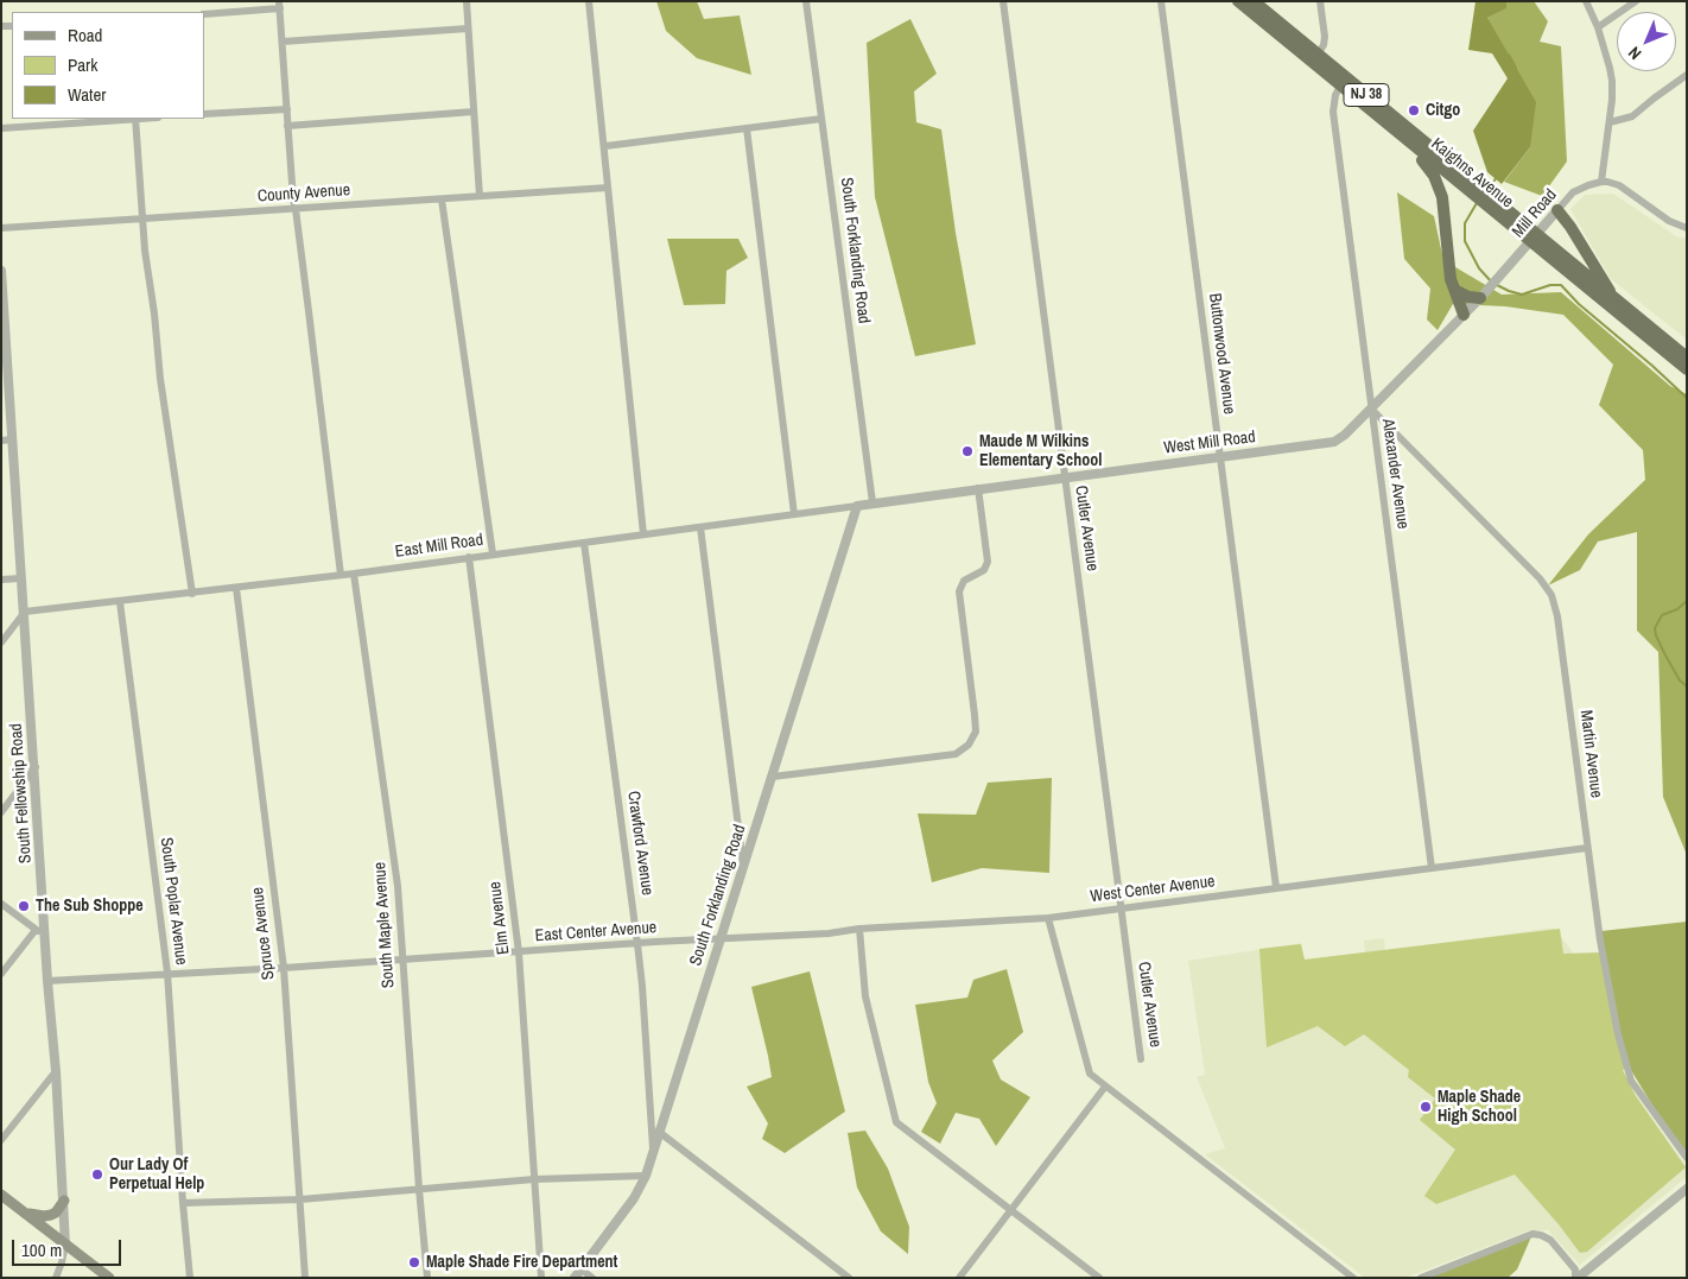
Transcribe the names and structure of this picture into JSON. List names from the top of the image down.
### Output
{
  "streets": {
    "highway": ["NJ 38", "Kaighns Avenue"],
    "street": [
      "County Avenue",
      "Mill Road",
      "South Forklanding Road",
      "Buttonwood Avenue",
      "West Mill Road",
      "Alexander Avenue",
      "Cutler Avenue",
      "East Mill Road",
      "Martin Avenue",
      "South Fellowship Road",
      "Crawford Avenue",
      "West Center Avenue",
      "South Poplar Avenue",
      "Elm Avenue",
      "South Maple Avenue",
      "East Center Avenue",
      "Spruce Avenue"
    ]
  },
  "crossings": [
    ["Kaighns Avenue", "Mill Road"],
    ["Kaighns Avenue", "Alexander Avenue"],
    ["Mill Road", "West Mill Road"],
    ["South Forklanding Road", "West Mill Road"],
    ["South Forklanding Road", "East Mill Road"],
    ["South Forklanding Road", "Crawford Avenue"],
    ["South Forklanding Road", "West Center Avenue"],
    ["South Forklanding Road", "East Center Avenue"],
    ["Buttonwood Avenue", "West Mill Road"],
    ["Buttonwood Avenue", "West Center Avenue"],
    ["West Mill Road", "Alexander Avenue"],
    ["West Mill Road", "Cutler Avenue"],
    ["West Mill Road", "East Mill Road"],
    ["West Mill Road", "Martin Avenue"],
    ["Alexander Avenue", "Martin Avenue"],
    ["Alexander Avenue", "West Center Avenue"],
    ["Cutler Avenue", "West Center Avenue"],
    ["East Mill Road", "South Fellowship Road"],
    ["East Mill Road", "Crawford Avenue"],
    ["East Mill Road", "South Poplar Avenue"],
    ["East Mill Road", "Elm Avenue"],
    ["East Mill Road", "South Maple Avenue"],
    ["East Mill Road", "Spruce Avenue"],
    ["Martin Avenue", "West Center Avenue"],
    ["South Fellowship Road", "East Center Avenue"],
    ["Crawford Avenue", "East Center Avenue"],
    ["West Center Avenue", "East Center Avenue"],
    ["South Poplar Avenue", "East Center Avenue"],
    ["Elm Avenue", "East Center Avenue"],
    ["South Maple Avenue", "East Center Avenue"],
    ["East Center Avenue", "Spruce Avenue"]
  ],
  "places": [
    "Citgo",
    "Maude M Wilkins Elementary School",
    "The Sub Shoppe",
    "Maple Shade High School",
    "Our Lady Of Perpetual Help",
    "Maple Shade Fire Department"
  ],
  "legend": ["Road", "Park", "Water"],
  "scale_bar": "100 m",
  "north": "bottom left"
}
